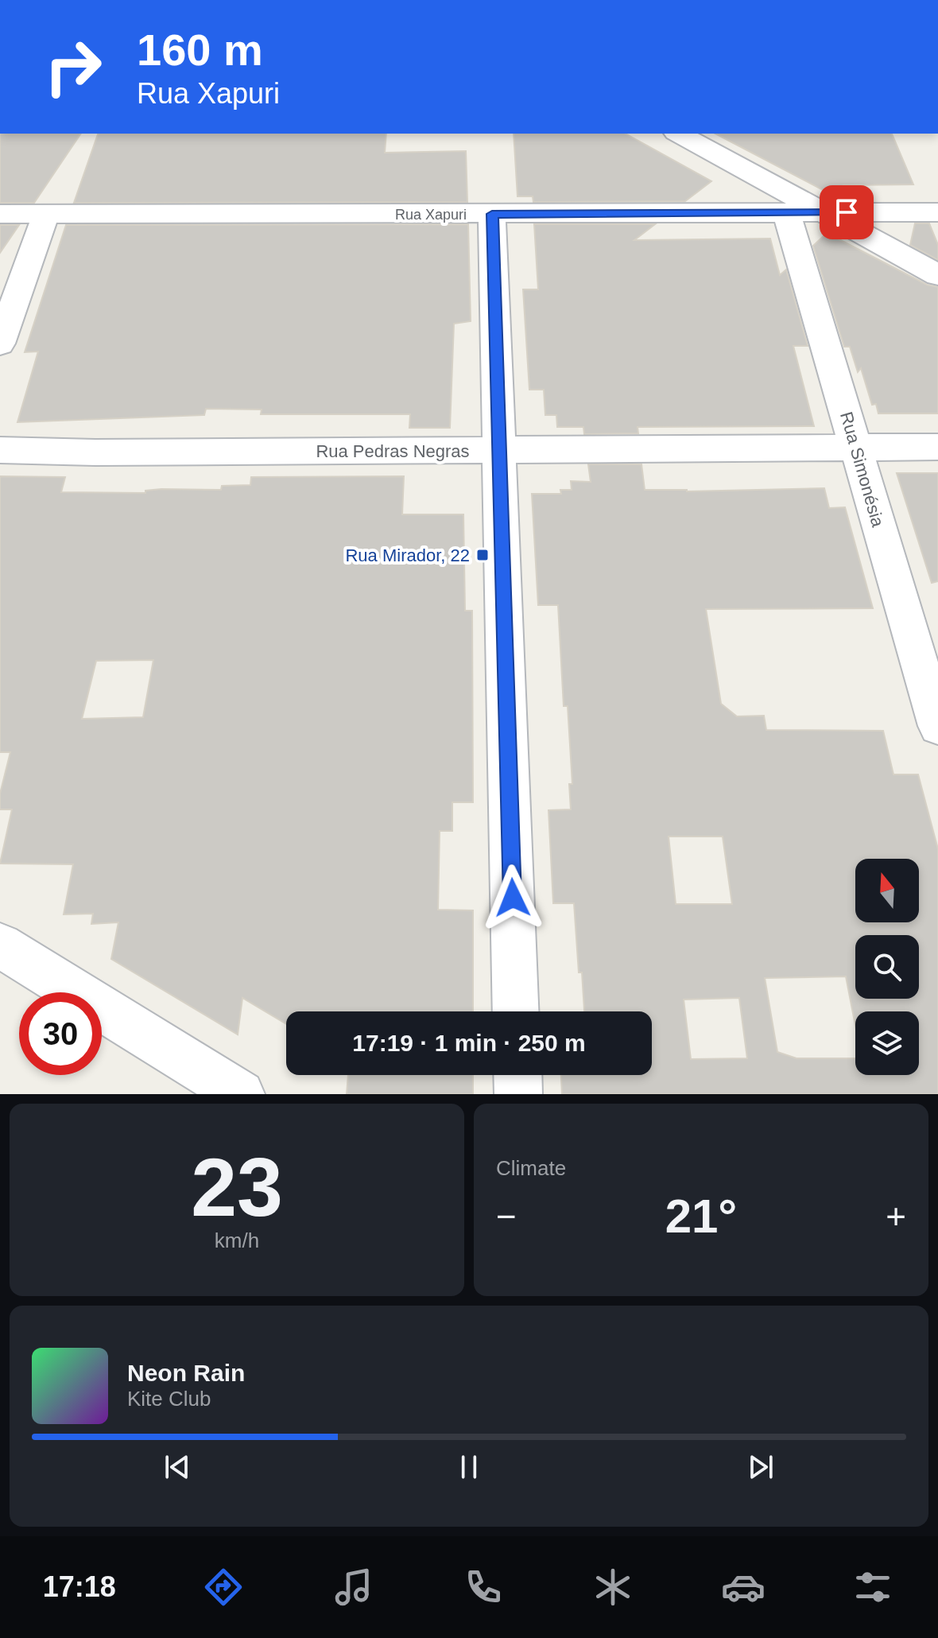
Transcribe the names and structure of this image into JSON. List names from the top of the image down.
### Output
{
  "streets": {
    "street": ["Rua Xapuri", "Rua Pedras Negras", "Rua Simonésia"]
  },
  "crossings": [
    ["Rua Xapuri", "Rua Simonésia"],
    ["Rua Pedras Negras", "Rua Simonésia"]
  ],
  "places": {
    "transit": ["Rua Mirador, 22"]
  },
  "north": "top",
  "page": {
    "turn": ["160 m", "Rua Xapuri"],
    "limit": "30",
    "trip": "17:19 · 1 min · 250 m",
    "tile": [
      ["23", "km/h"],
      "Climate"
    ],
    "heat": ["−", "21°", "+"],
    "song": ["Neon Rain", "Kite Club"],
    "tabs": "17:18"
  }
}
